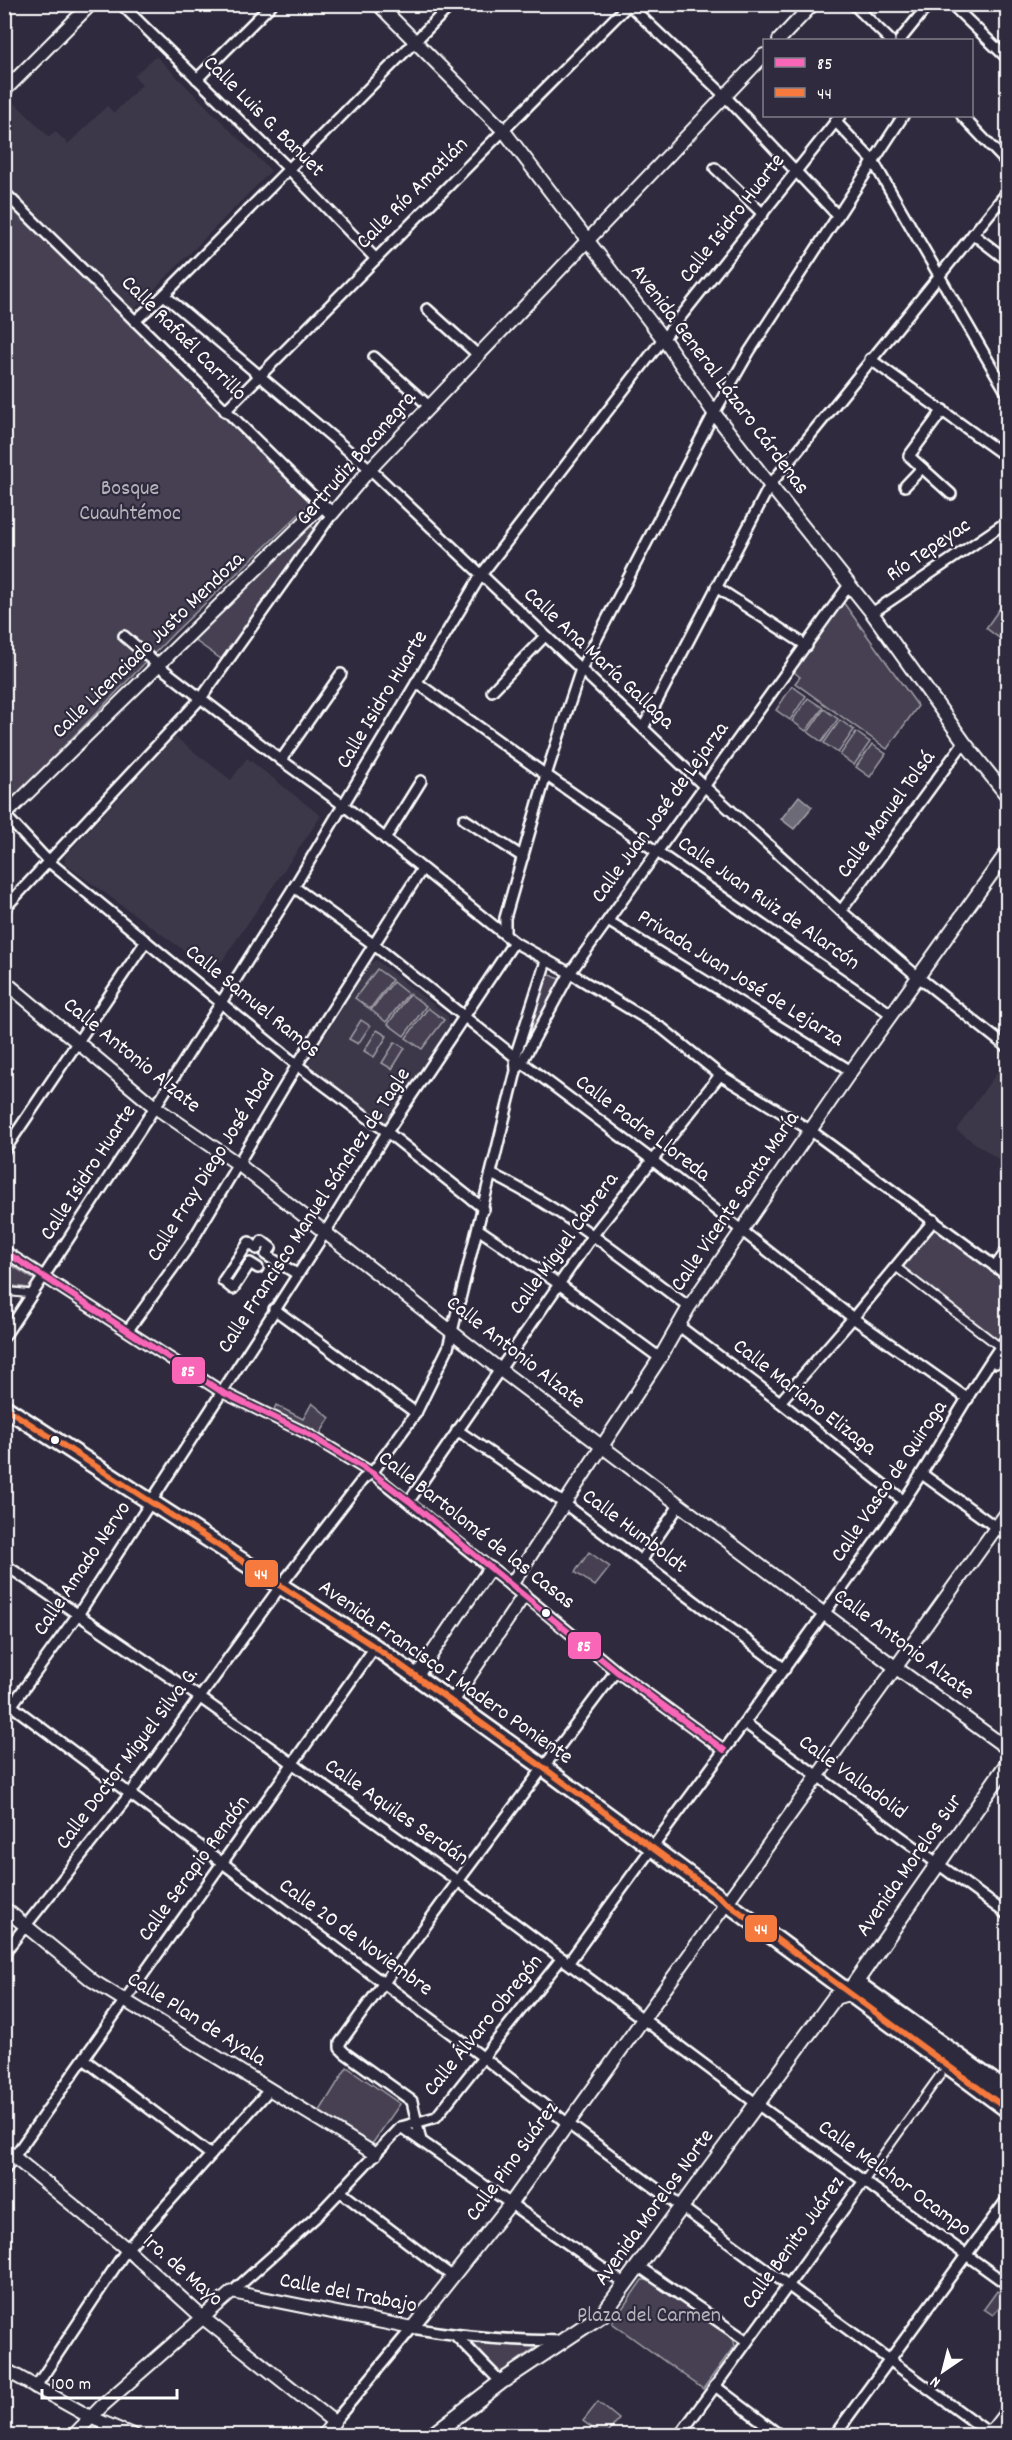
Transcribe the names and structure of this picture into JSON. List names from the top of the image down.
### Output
{
  "streets": {
    "main road": ["Avenida Francisco I Madero Poniente", "Avenida Morelos Sur", "Avenida Morelos Norte"],
    "street": [
      "Calle Luis G. Banuet",
      "Calle Río Amatlán",
      "Calle Isidro Huarte",
      "Calle Rafaél Carrillo",
      "Avenida General Lázaro Cárdenas",
      "Gertrudiz Bocanegra",
      "Río Tepeyac",
      "Calle Licenciado Justo Mendoza",
      "Calle Ana María Gallaga",
      "Calle Juan José de Lejarza",
      "Calle Manuel Tolsá",
      "Calle Juan Ruiz de Alarcón",
      "Privada Juan José de Lejarza",
      "Calle Samuel Ramos",
      "Calle Antonio Alzate",
      "Calle Padre Lloreda",
      "Calle Fray Diego José Abad",
      "Calle Vicente Santa María",
      "Calle Francisco Manuel Sánchez de Tagle",
      "Calle Miguel Cabrera",
      "Calle Mariano Elizaga",
      "Calle Vasco de Quiroga",
      "Calle Bartolomé de las Casas",
      "Calle Humboldt",
      "Calle Amado Nervo",
      "Calle Doctor Miguel Silva G.",
      "Calle Valladolid",
      "Calle Aquiles Serdán",
      "Calle Serapio Rendón",
      "Calle 20 de Noviembre",
      "Calle Plan de Ayala",
      "Calle Álvaro Obregón",
      "Calle Pino Suárez",
      "Calle Melchor Ocampo",
      "Calle Benito Juárez",
      "1ro. de Mayo",
      "Calle del Trabajo"
    ]
  },
  "crossings": [
    ["Calle Luis G. Banuet", "Calle Río Amatlán"],
    ["Calle Río Amatlán", "Calle Rafaél Carrillo"],
    ["Calle Río Amatlán", "Avenida General Lázaro Cárdenas"],
    ["Calle Río Amatlán", "Calle Ana María Gallaga"],
    ["Calle Isidro Huarte", "Avenida General Lázaro Cárdenas"],
    ["Calle Isidro Huarte", "Calle Ana María Gallaga"],
    ["Calle Isidro Huarte", "Calle Juan Ruiz de Alarcón"],
    ["Calle Isidro Huarte", "Calle Samuel Ramos"],
    ["Calle Isidro Huarte", "Calle Antonio Alzate"],
    ["Calle Isidro Huarte", "Calle Padre Lloreda"],
    ["Calle Isidro Huarte", "Calle Bartolomé de las Casas"],
    ["Calle Rafaél Carrillo", "Gertrudiz Bocanegra"],
    ["Calle Rafaél Carrillo", "Calle Licenciado Justo Mendoza"],
    ["Avenida General Lázaro Cárdenas", "Gertrudiz Bocanegra"],
    ["Avenida General Lázaro Cárdenas", "Río Tepeyac"],
    ["Avenida General Lázaro Cárdenas", "Calle Juan José de Lejarza"],
    ["Avenida General Lázaro Cárdenas", "Calle Manuel Tolsá"],
    ["Gertrudiz Bocanegra", "Calle Ana María Gallaga"],
    ["Gertrudiz Bocanegra", "Calle Samuel Ramos"],
    ["Calle Licenciado Justo Mendoza", "Calle Samuel Ramos"],
    ["Calle Ana María Gallaga", "Calle Juan José de Lejarza"],
    ["Calle Ana María Gallaga", "Calle Manuel Tolsá"],
    ["Calle Ana María Gallaga", "Calle Vicente Santa María"],
    ["Calle Juan José de Lejarza", "Calle Juan Ruiz de Alarcón"],
    ["Calle Juan José de Lejarza", "Privada Juan José de Lejarza"],
    ["Calle Juan José de Lejarza", "Calle Samuel Ramos"],
    ["Calle Juan José de Lejarza", "Calle Antonio Alzate"],
    ["Calle Juan José de Lejarza", "Calle Padre Lloreda"],
    ["Calle Juan José de Lejarza", "Calle Bartolomé de las Casas"],
    ["Calle Juan José de Lejarza", "Avenida Francisco I Madero Poniente"],
    ["Calle Juan José de Lejarza", "Calle Doctor Miguel Silva G."],
    ["Calle Juan Ruiz de Alarcón", "Calle Vicente Santa María"],
    ["Privada Juan José de Lejarza", "Calle Vicente Santa María"],
    ["Calle Samuel Ramos", "Calle Fray Diego José Abad"],
    ["Calle Samuel Ramos", "Calle Francisco Manuel Sánchez de Tagle"],
    ["Calle Antonio Alzate", "Calle Fray Diego José Abad"],
    ["Calle Antonio Alzate", "Calle Vicente Santa María"],
    ["Calle Antonio Alzate", "Calle Francisco Manuel Sánchez de Tagle"],
    ["Calle Antonio Alzate", "Calle Miguel Cabrera"],
    ["Calle Antonio Alzate", "Calle Vasco de Quiroga"],
    ["Calle Antonio Alzate", "Calle Pino Suárez"],
    ["Calle Padre Lloreda", "Calle Fray Diego José Abad"],
    ["Calle Padre Lloreda", "Calle Vicente Santa María"],
    ["Calle Padre Lloreda", "Calle Francisco Manuel Sánchez de Tagle"],
    ["Calle Padre Lloreda", "Calle Miguel Cabrera"],
    ["Calle Padre Lloreda", "Calle Vasco de Quiroga"],
    ["Calle Fray Diego José Abad", "Calle Bartolomé de las Casas"],
    ["Calle Vicente Santa María", "Calle Mariano Elizaga"],
    ["Calle Vicente Santa María", "Calle Bartolomé de las Casas"],
    ["Calle Vicente Santa María", "Calle Humboldt"],
    ["Calle Francisco Manuel Sánchez de Tagle", "Calle Bartolomé de las Casas"],
    ["Calle Francisco Manuel Sánchez de Tagle", "Calle Amado Nervo"],
    ["Calle Francisco Manuel Sánchez de Tagle", "Avenida Francisco I Madero Poniente"],
    ["Calle Miguel Cabrera", "Calle Bartolomé de las Casas"],
    ["Calle Miguel Cabrera", "Calle Humboldt"],
    ["Calle Mariano Elizaga", "Calle Vasco de Quiroga"],
    ["Calle Vasco de Quiroga", "Calle Bartolomé de las Casas"],
    ["Calle Vasco de Quiroga", "Calle Humboldt"],
    ["Calle Vasco de Quiroga", "Avenida Francisco I Madero Poniente"],
    ["Calle Vasco de Quiroga", "Calle Valladolid"],
    ["Calle Vasco de Quiroga", "Calle Álvaro Obregón"],
    ["Calle Amado Nervo", "Avenida Francisco I Madero Poniente"],
    ["Calle Amado Nervo", "Calle Aquiles Serdán"],
    ["Calle Amado Nervo", "Calle 20 de Noviembre"],
    ["Avenida Francisco I Madero Poniente", "Calle Doctor Miguel Silva G."],
    ["Avenida Francisco I Madero Poniente", "Avenida Morelos Sur"],
    ["Avenida Francisco I Madero Poniente", "Calle Serapio Rendón"],
    ["Avenida Francisco I Madero Poniente", "Calle Álvaro Obregón"],
    ["Avenida Francisco I Madero Poniente", "Calle Pino Suárez"],
    ["Avenida Francisco I Madero Poniente", "Avenida Morelos Norte"],
    ["Calle Doctor Miguel Silva G.", "Calle Aquiles Serdán"],
    ["Calle Doctor Miguel Silva G.", "Calle 20 de Noviembre"],
    ["Calle Doctor Miguel Silva G.", "Calle Plan de Ayala"],
    ["Calle Valladolid", "Avenida Morelos Sur"],
    ["Calle Valladolid", "Calle Pino Suárez"],
    ["Calle Aquiles Serdán", "Calle Serapio Rendón"],
    ["Calle Aquiles Serdán", "Calle Álvaro Obregón"],
    ["Calle Aquiles Serdán", "Calle Pino Suárez"],
    ["Calle Aquiles Serdán", "Calle Melchor Ocampo"],
    ["Calle Aquiles Serdán", "Avenida Morelos Norte"],
    ["Avenida Morelos Sur", "Avenida Morelos Norte"],
    ["Calle Serapio Rendón", "Calle 20 de Noviembre"],
    ["Calle Serapio Rendón", "Calle Plan de Ayala"],
    ["Calle Serapio Rendón", "1ro. de Mayo"],
    ["Calle 20 de Noviembre", "Calle Álvaro Obregón"],
    ["Calle 20 de Noviembre", "Calle Pino Suárez"],
    ["Calle 20 de Noviembre", "Avenida Morelos Norte"],
    ["Calle 20 de Noviembre", "Calle Benito Juárez"],
    ["Calle Pino Suárez", "1ro. de Mayo"],
    ["Calle Pino Suárez", "Calle del Trabajo"],
    ["Calle Melchor Ocampo", "Avenida Morelos Norte"],
    ["Calle Melchor Ocampo", "Calle Benito Juárez"],
    ["Avenida Morelos Norte", "Calle del Trabajo"]
  ],
  "parks": ["Bosque Cuauhtémoc", "Plaza del Carmen"],
  "lines": ["transit line 85", "transit line 44"],
  "legend": ["85", "44"],
  "scale_bar": "100 m",
  "north": "bottom left"
}
